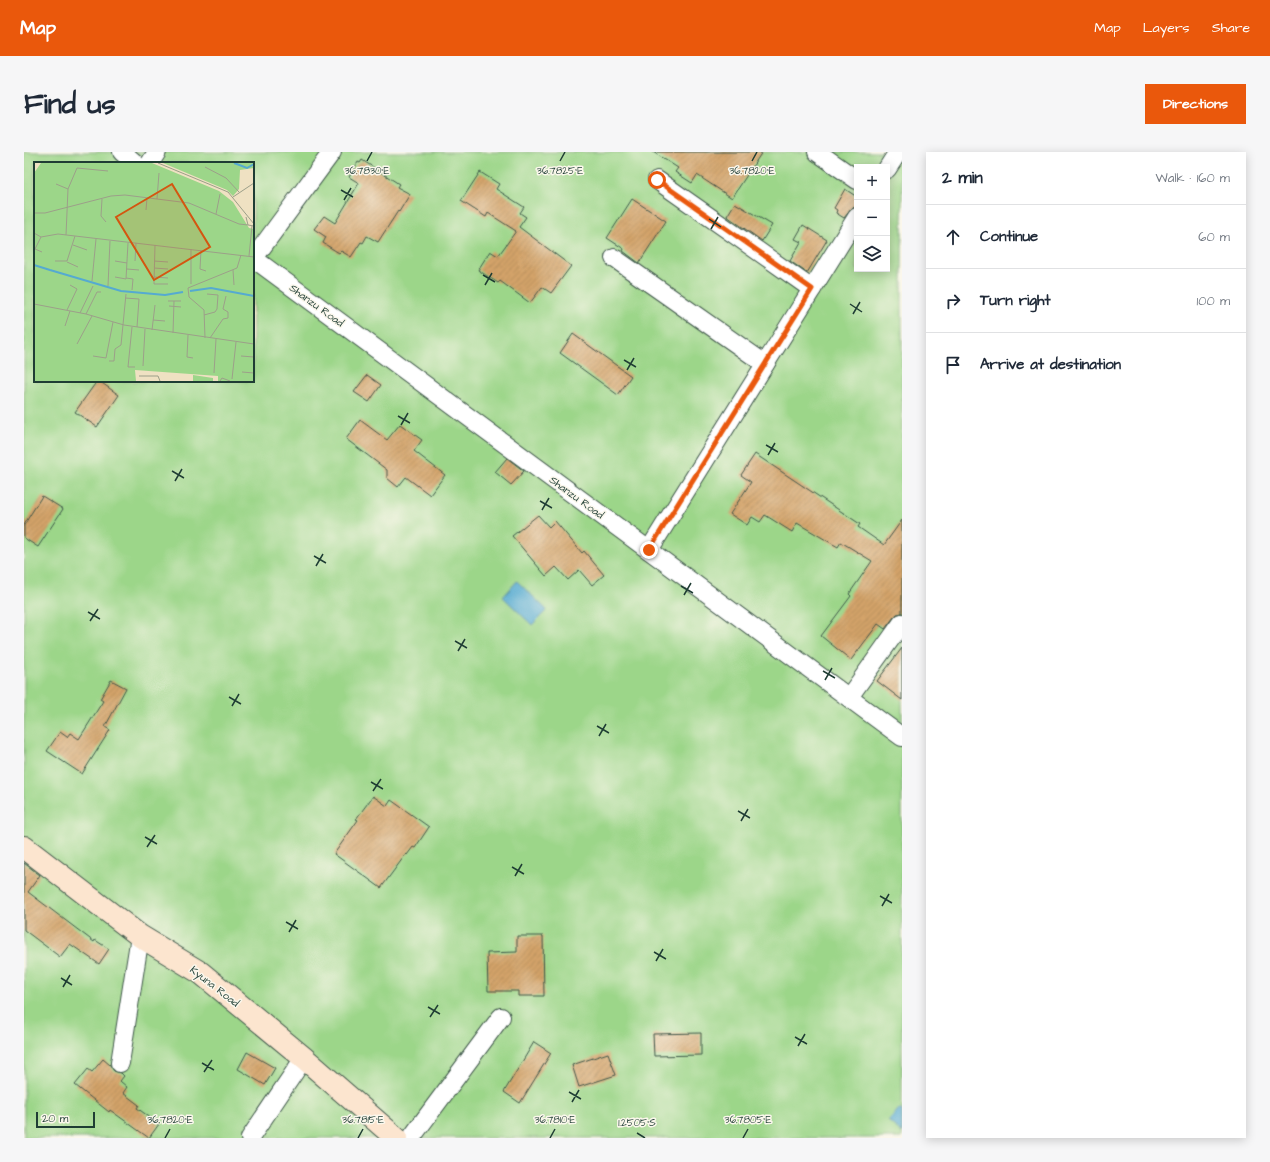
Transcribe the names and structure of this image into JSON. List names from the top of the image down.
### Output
{
  "streets": {
    "main road": ["Kyuna Road"],
    "street": ["Shanzu Road"]
  },
  "scale_bar": "20 m",
  "page": {
    "header": "Map",
    "nav": ["Map", "Layers", "Share"],
    "buttons": "Directions",
    "title": "Find us",
    "heading": ["2 min", "Walk · 160 m"],
    "map_buttons": ["+", "−"],
    "list": [
      ["Continue", "60 m"],
      ["Turn right", "100 m"],
      "Arrive at destination"
    ],
    "scale": "20 m"
  },
  "coordinates": [
    "36.7830°E",
    "36.7825°E",
    "36.7820°E",
    "36.7815°E",
    "36.7810°E",
    "36.7805°E",
    "1.2505°S"
  ]
}
